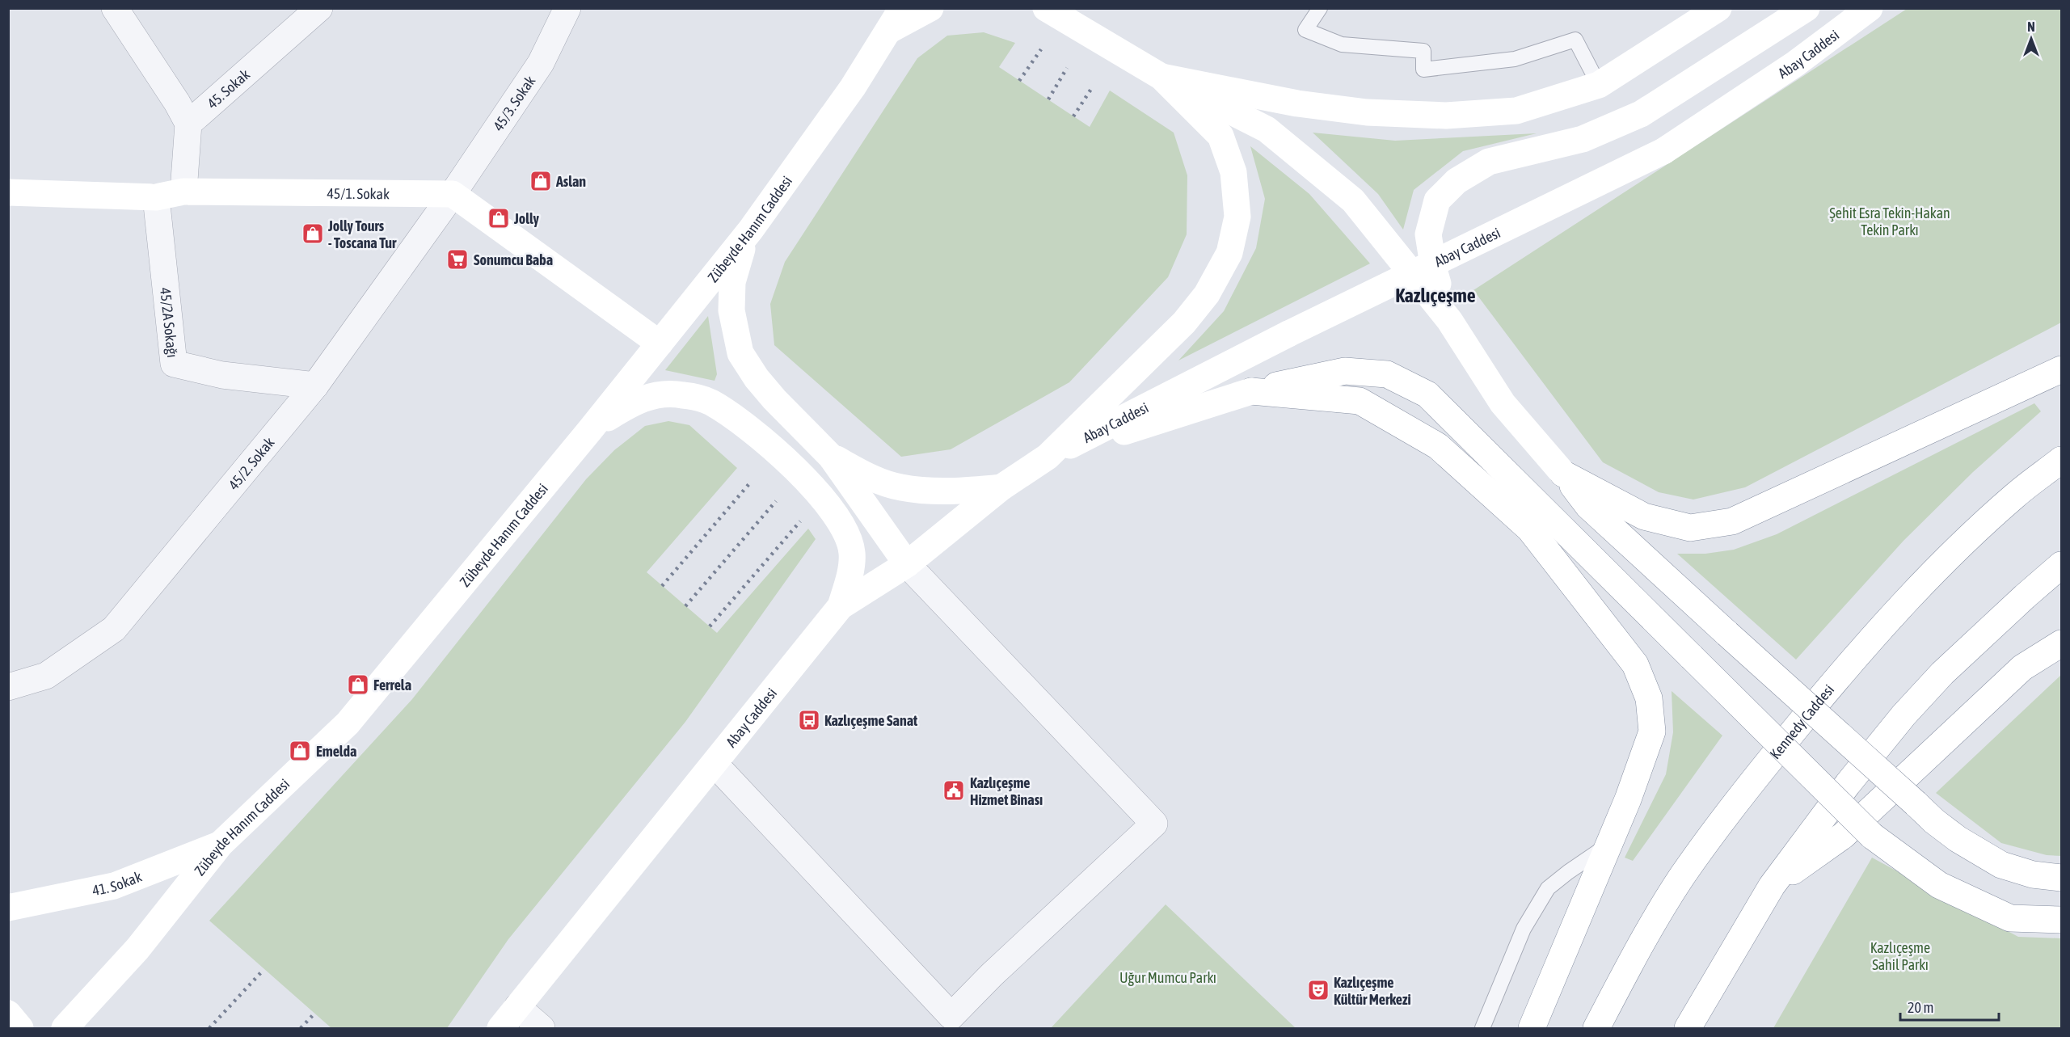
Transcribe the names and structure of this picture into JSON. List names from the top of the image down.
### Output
{
  "streets": {
    "main road": [
      "Abay Caddesi",
      "45/1. Sokak",
      "Zübeyde Hanım Caddesi",
      "Kennedy Caddesi",
      "41. Sokak"
    ],
    "street": [
      "45. Sokak",
      "45/3. Sokak",
      "45/2A Sokağı",
      "45/2. Sokak"
    ]
  },
  "crossings": [
    ["45/3. Sokak", "45/1. Sokak"],
    ["45/3. Sokak", "45/2. Sokak"],
    ["45/1. Sokak", "45/2A Sokağı"],
    ["45/1. Sokak", "45/2. Sokak"],
    ["Zübeyde Hanım Caddesi", "41. Sokak"],
    ["45/2A Sokağı", "45/2. Sokak"]
  ],
  "districts": ["Kazlıçeşme"],
  "parks": ["Şehit Esra Tekin-Hakan Tekin Parkı", "Kazlıçeşme Sahil Parkı", "Uğur Mumcu Parkı"],
  "places": {
    "shop": [
      "Aslan",
      "Jolly",
      "Jolly Tours - Toscana Tur",
      "Ferrela",
      "Emelda"
    ],
    "supermarket": ["Sonumcu Baba"],
    "bus stop": ["Kazlıçeşme Sanat"],
    "public building": ["Kazlıçeşme Hizmet Binası"],
    "theatre": ["Kazlıçeşme Kültür Merkezi"]
  },
  "scale_bar": "20 m",
  "north": "top"
}
